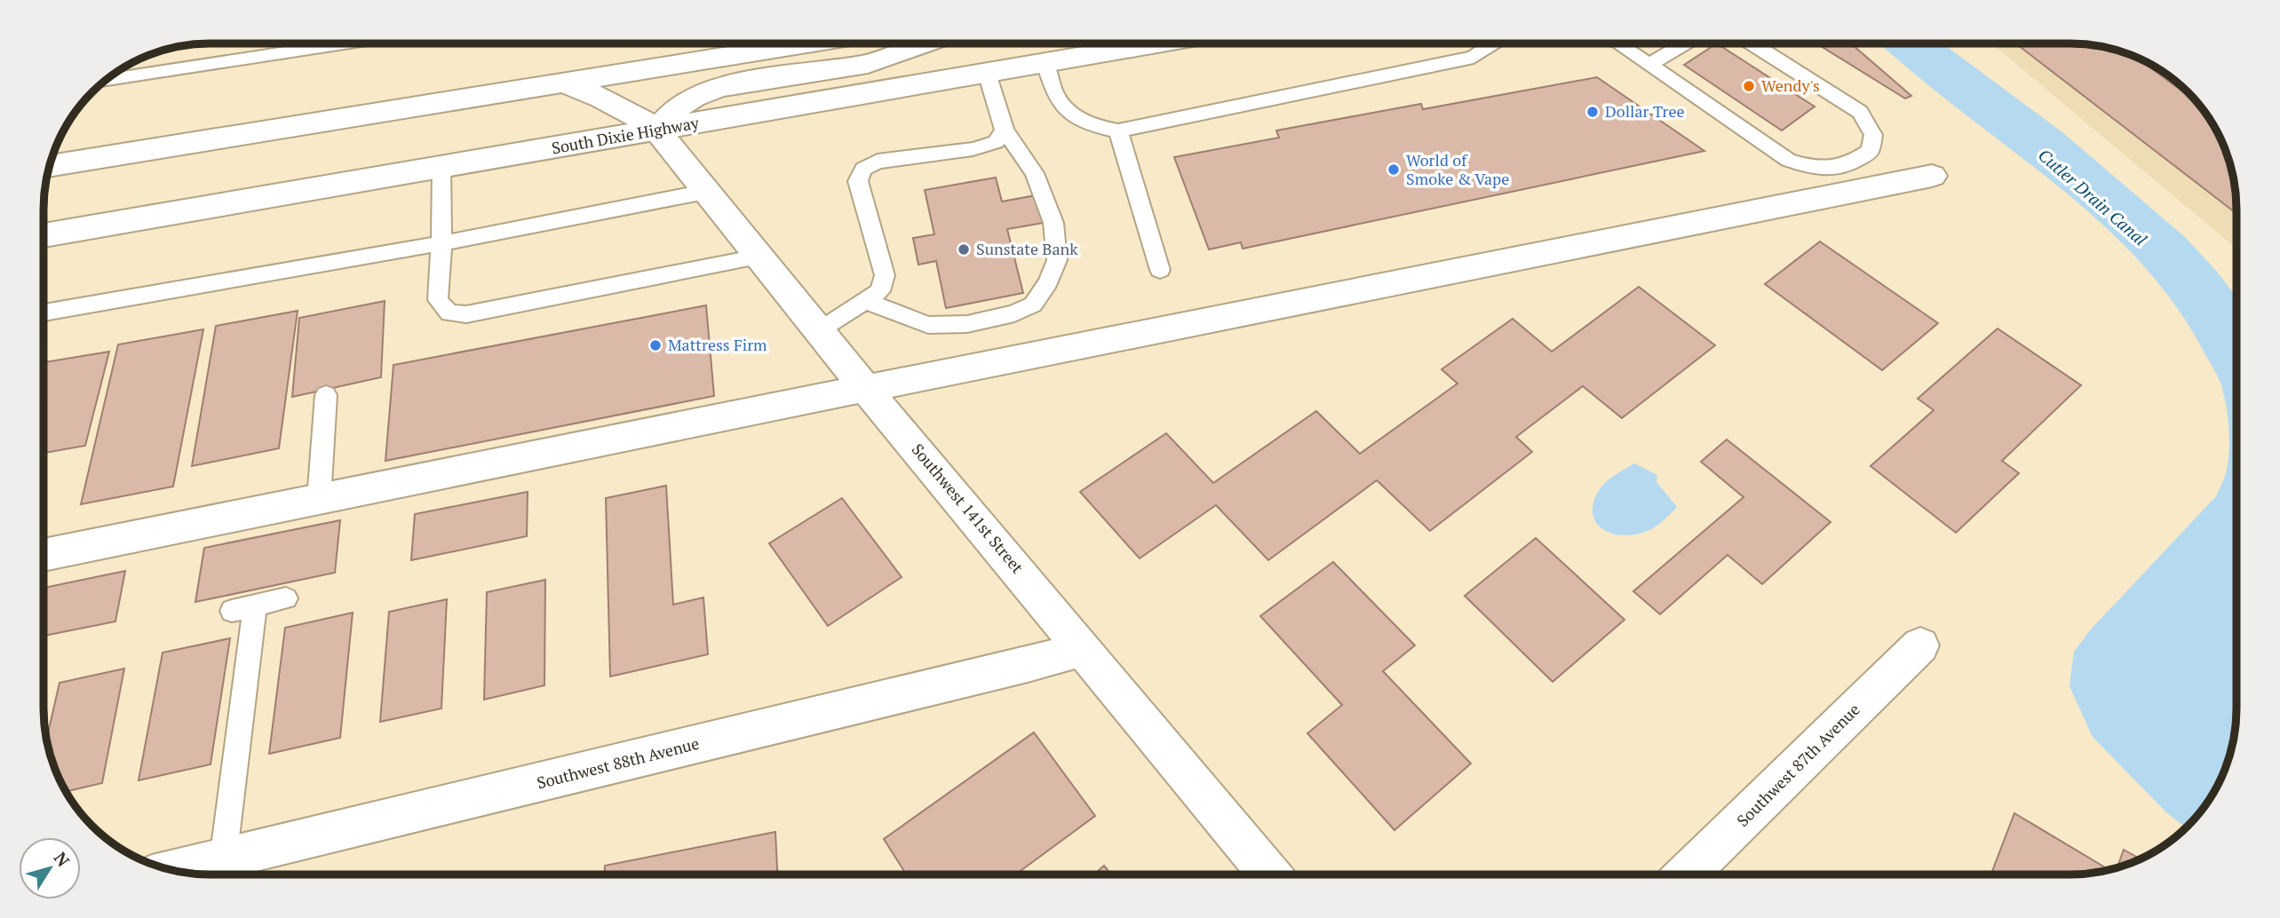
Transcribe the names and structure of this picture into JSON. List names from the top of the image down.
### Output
{
  "streets": {
    "main road": [
      "South Dixie Highway",
      "Southwest 141st Street",
      "Southwest 88th Avenue",
      "Southwest 87th Avenue"
    ]
  },
  "crossings": [
    ["South Dixie Highway", "Southwest 141st Street"],
    ["Southwest 141st Street", "Southwest 88th Avenue"]
  ],
  "water": ["Cutler Drain Canal"],
  "places": [
    "Wendy's",
    "Dollar Tree",
    "World of Smoke & Vape",
    "Sunstate Bank",
    "Mattress Firm"
  ],
  "north": "top right"
}
